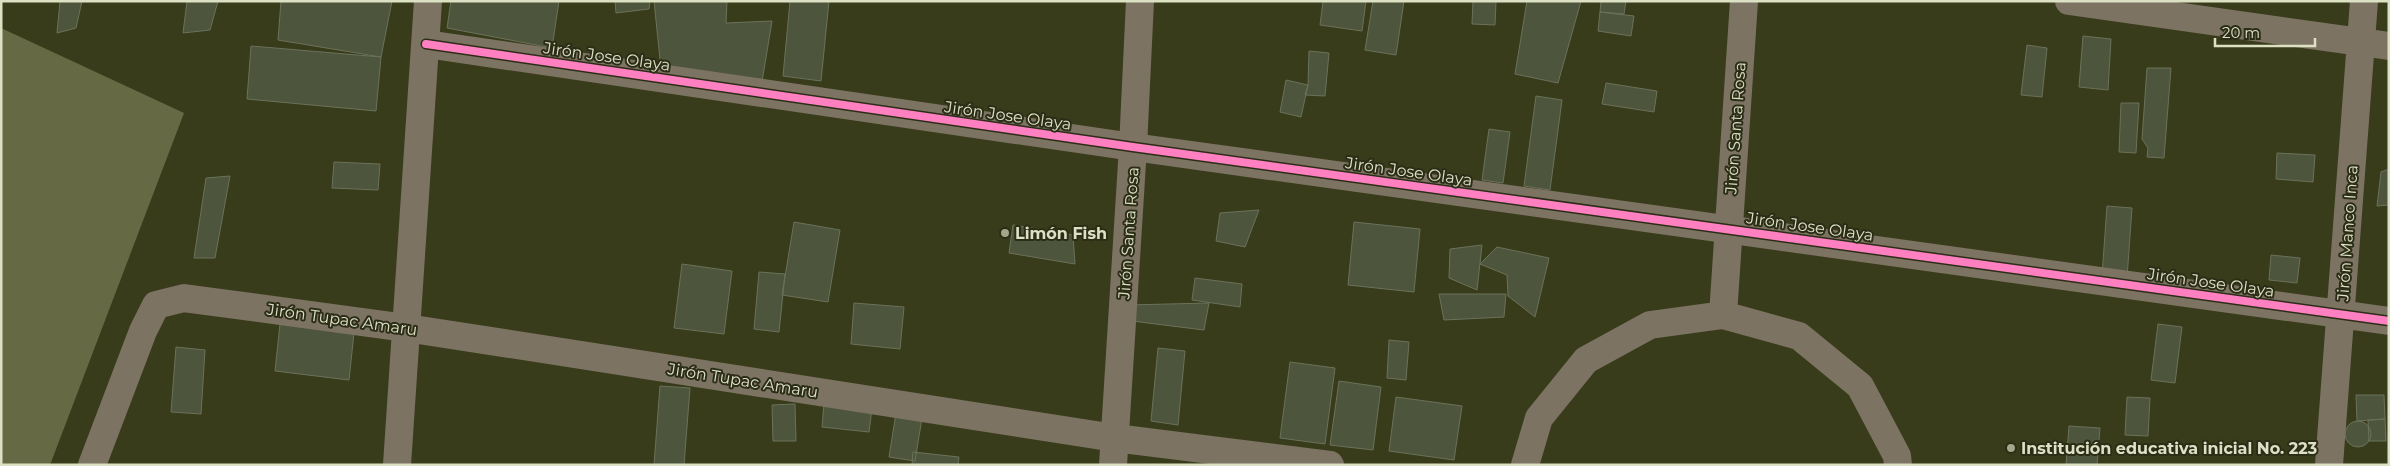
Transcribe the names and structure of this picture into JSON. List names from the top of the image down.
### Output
{
  "streets": {
    "street": [
      "Jirón Jose Olaya",
      "Jirón Santa Rosa",
      "Jirón Manco Inca",
      "Jirón Tupac Amaru"
    ]
  },
  "crossings": [
    ["Jirón Jose Olaya", "Jirón Santa Rosa"],
    ["Jirón Jose Olaya", "Jirón Manco Inca"],
    ["Jirón Santa Rosa", "Jirón Tupac Amaru"]
  ],
  "places": ["Limón Fish", "Institución educativa inicial No. 223"],
  "scale_bar": "20 m"
}
